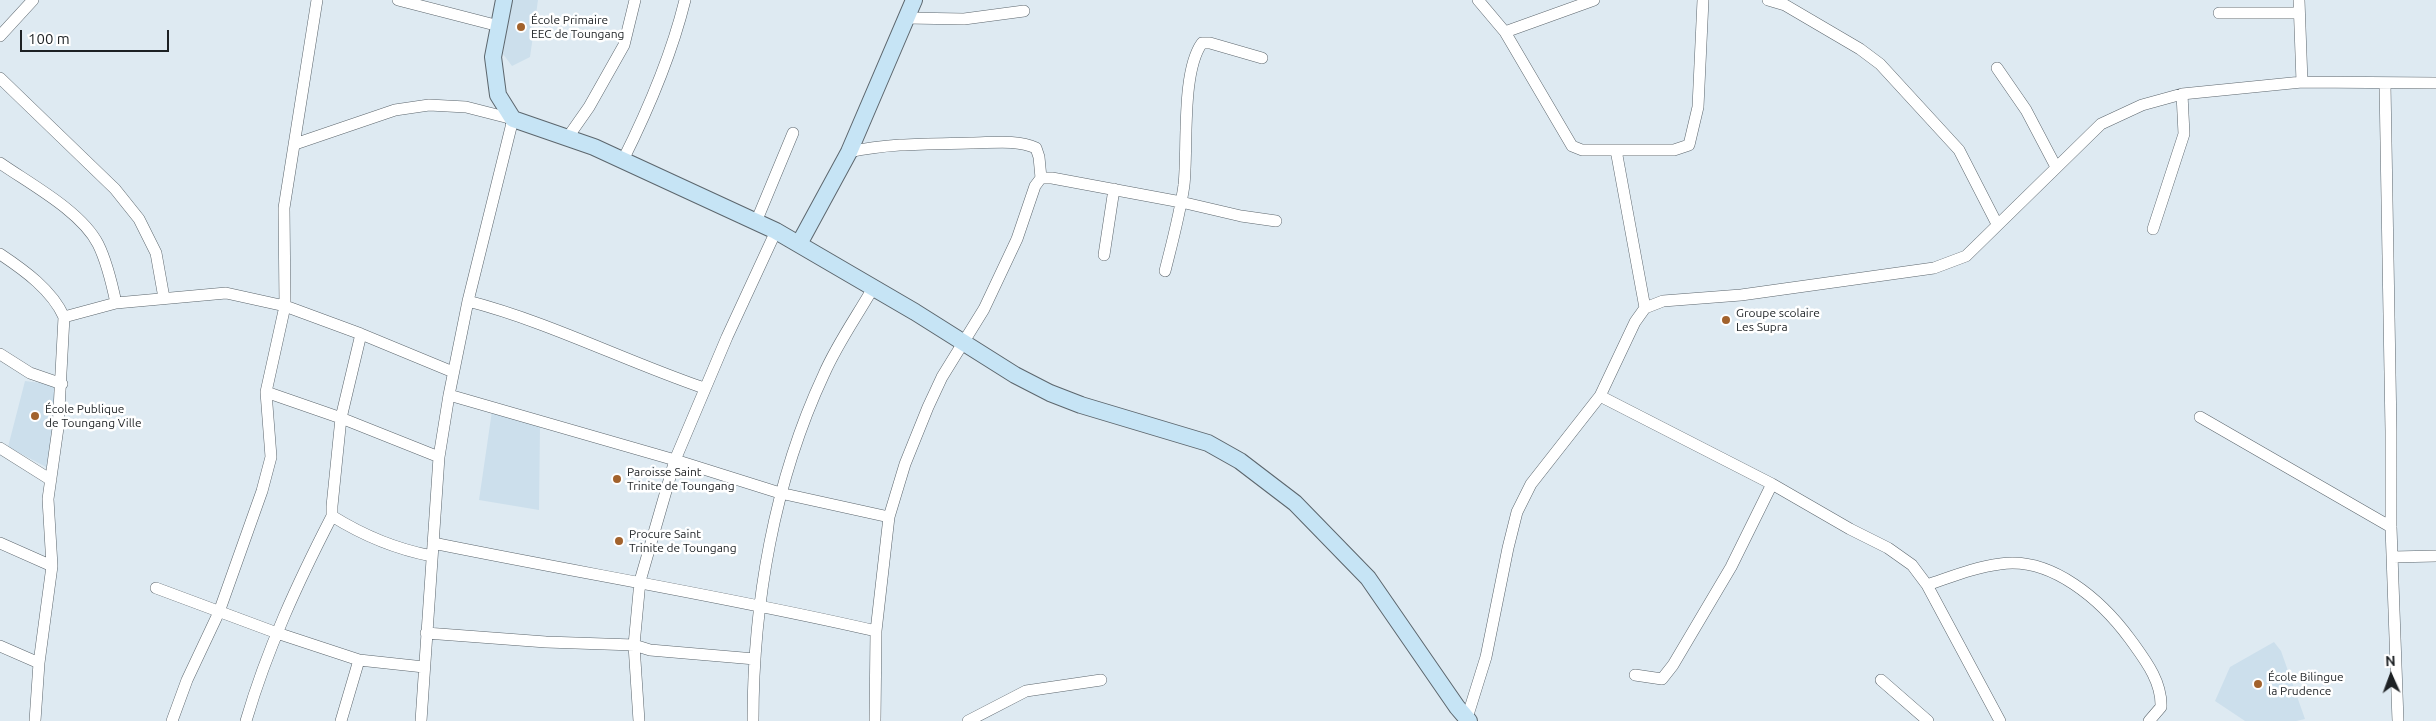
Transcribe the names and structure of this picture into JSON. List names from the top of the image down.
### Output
{
  "places": [
    "École Primaire EEC de Toungang",
    "Groupe scolaire Les Supra",
    "École Publique de Toungang Ville",
    "Paroisse Saint Trinite de Toungang",
    "Procure Saint Trinite de Toungang",
    "École Bilingue la Prudence"
  ],
  "scale_bar": "100 m",
  "north": "top"
}
